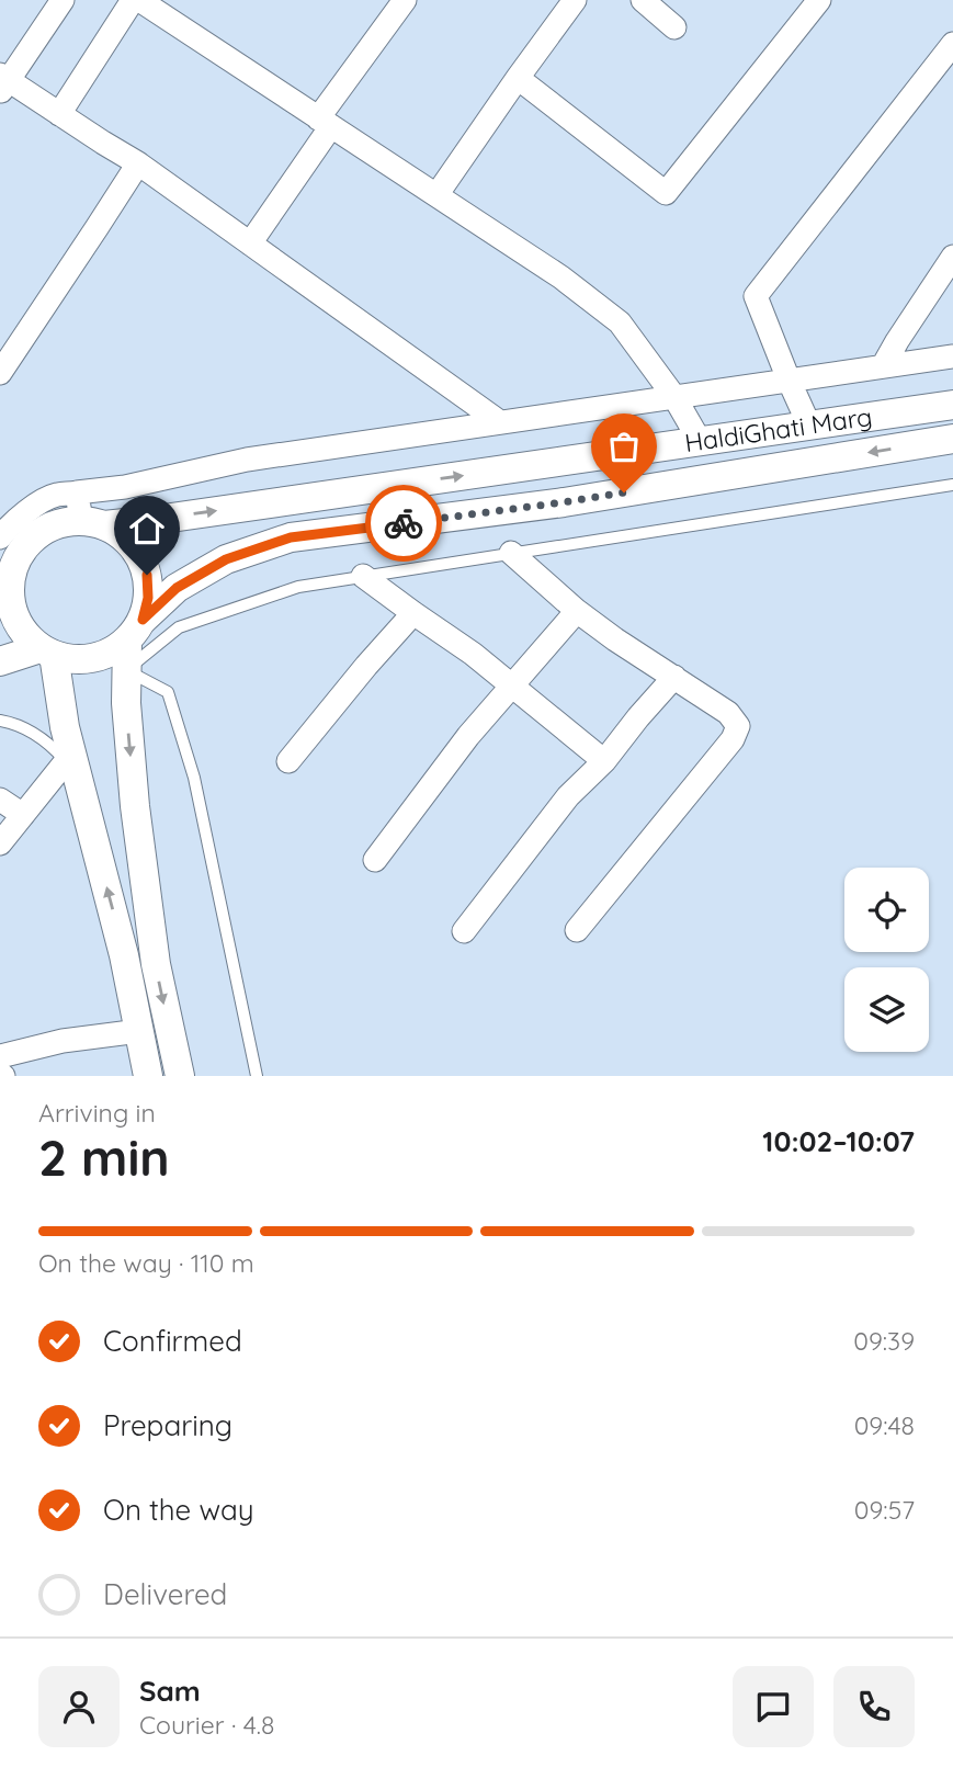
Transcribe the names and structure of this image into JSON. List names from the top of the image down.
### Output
{
  "streets": {
    "street": ["HaldiGhati Marg"]
  },
  "page": {
    "heading": ["2 min", "Arriving in", "10:02–10:07"],
    "panel": ["Sam", "Courier · 4.8"],
    "bar": "On the way · 110 m",
    "list": [
      ["Confirmed", "09:39"],
      ["Preparing", "09:48"],
      ["On the way", "09:57"],
      "Delivered"
    ]
  }
}
